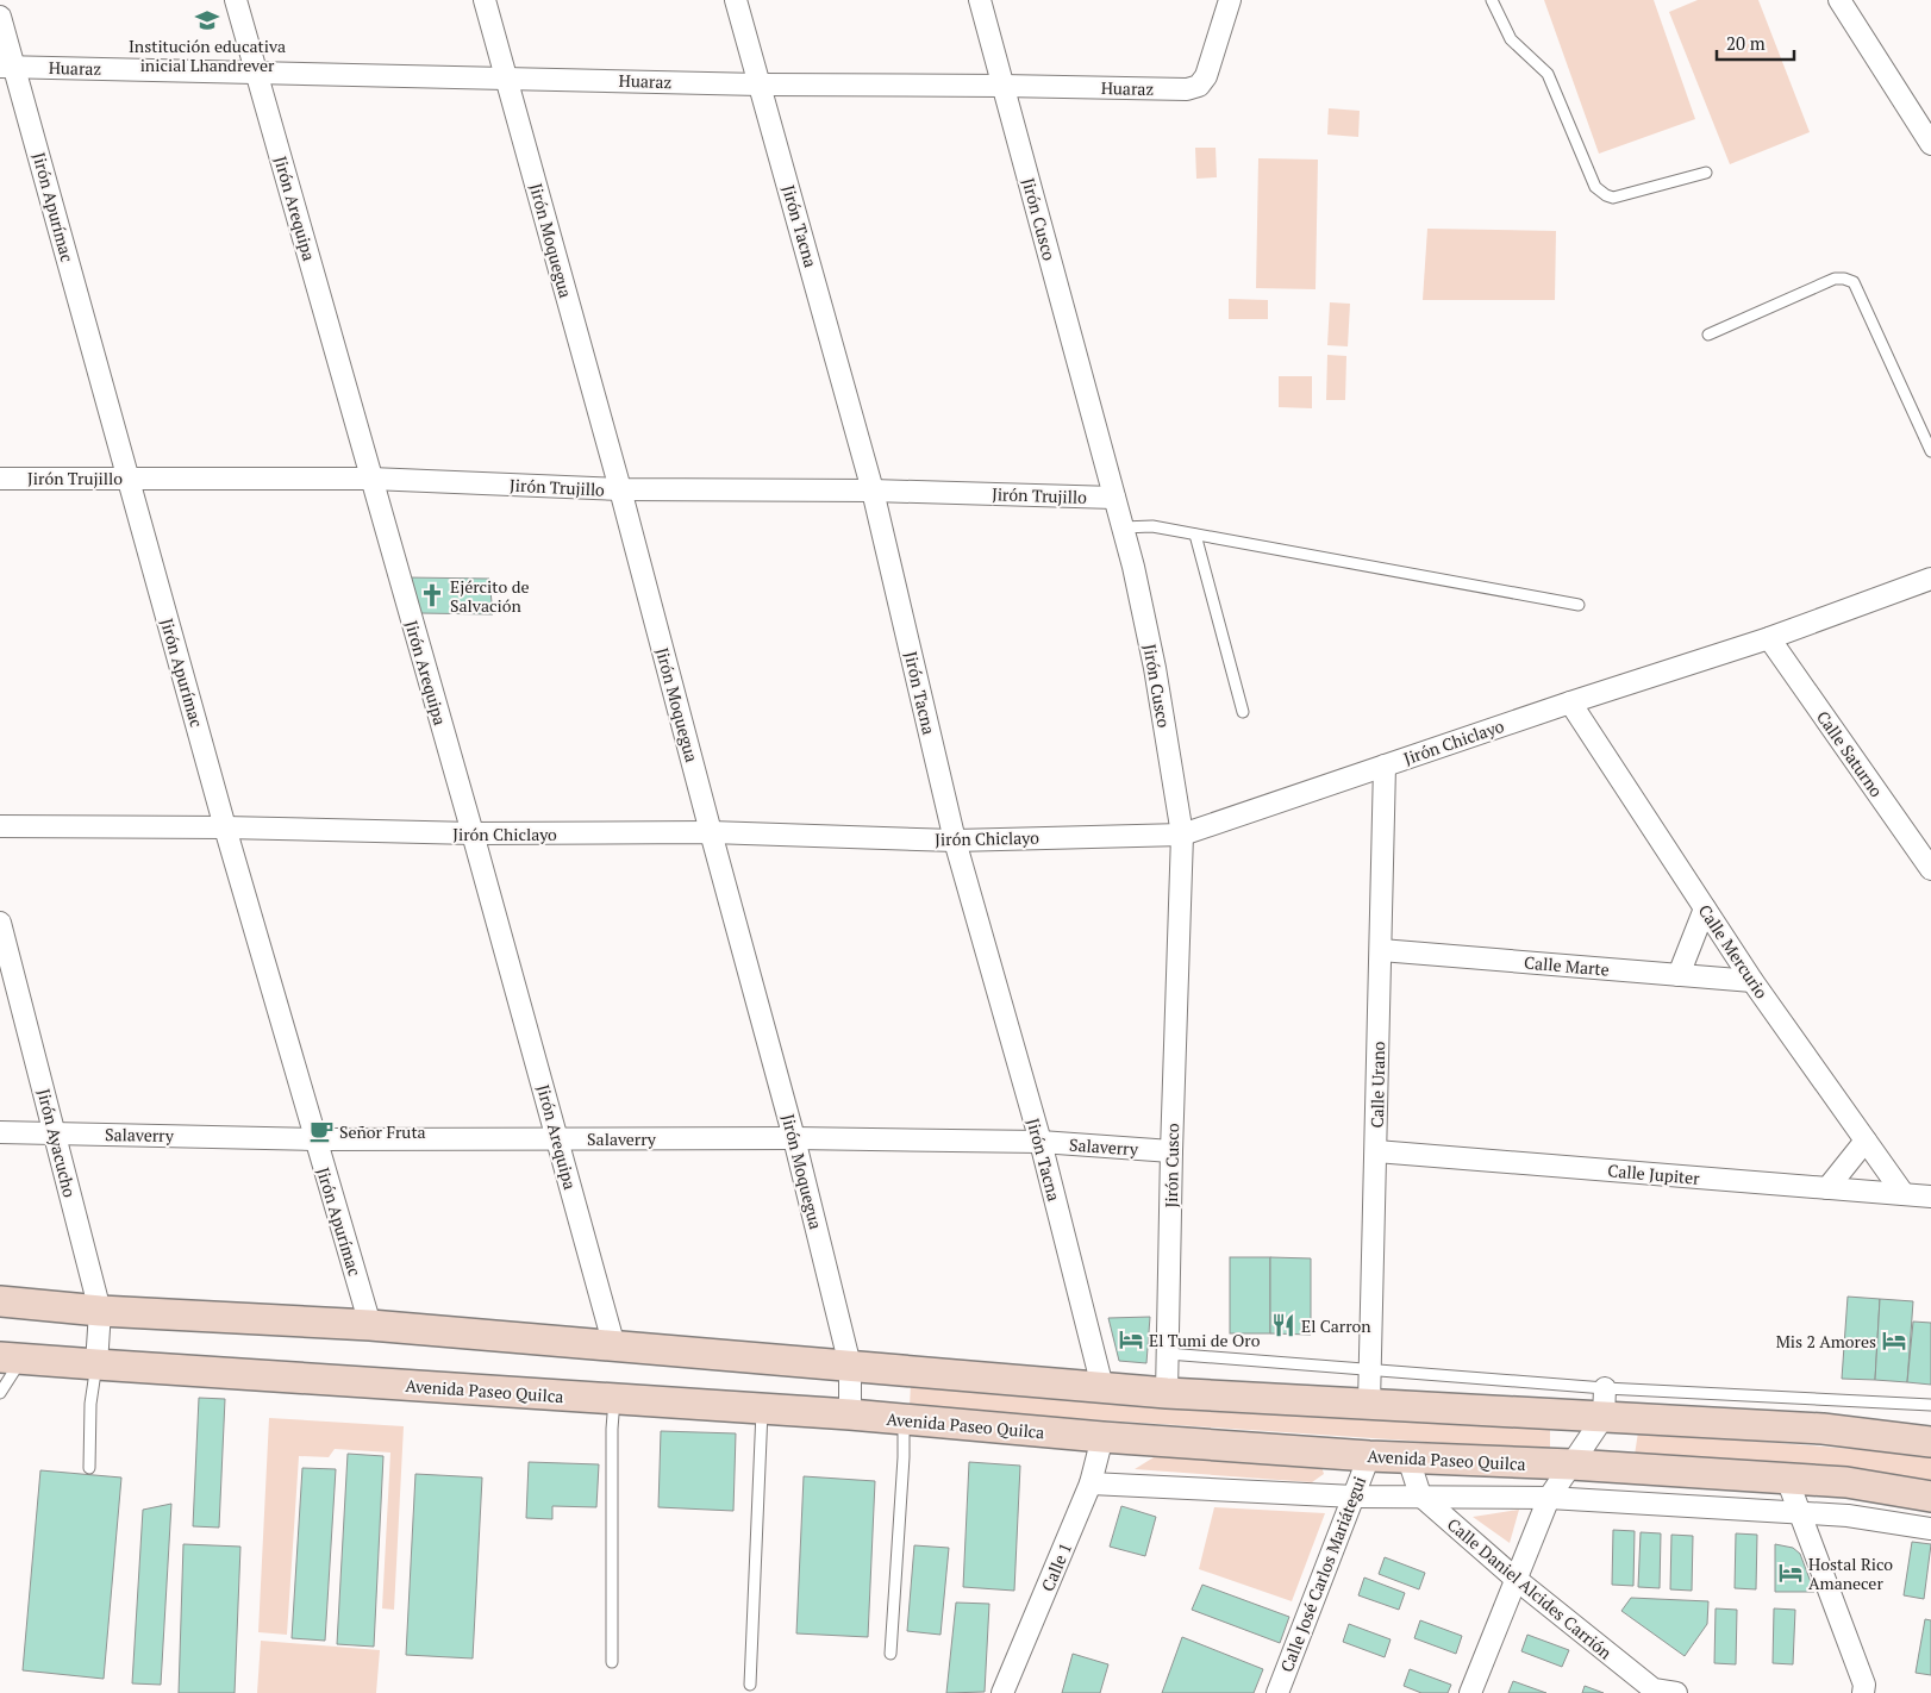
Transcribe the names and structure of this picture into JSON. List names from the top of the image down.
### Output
{
  "streets": {
    "main road": ["Avenida Paseo Quilca"],
    "street": [
      "Huaraz",
      "Jirón Apurímac",
      "Jirón Arequipa",
      "Jirón Cusco",
      "Jirón Tacna",
      "Jirón Moquegua",
      "Jirón Trujillo",
      "Jirón Chiclayo",
      "Calle Saturno",
      "Calle Mercurio",
      "Calle Marte",
      "Calle Urano",
      "Salaverry",
      "Jirón Ayacucho",
      "Calle Jupiter",
      "Calle 1",
      "Calle José Carlos Mariátegui",
      "Calle Daniel Alcides Carrión"
    ]
  },
  "crossings": [
    ["Huaraz", "Jirón Apurímac"],
    ["Huaraz", "Jirón Arequipa"],
    ["Huaraz", "Jirón Cusco"],
    ["Huaraz", "Jirón Tacna"],
    ["Huaraz", "Jirón Moquegua"],
    ["Jirón Apurímac", "Jirón Trujillo"],
    ["Jirón Apurímac", "Jirón Chiclayo"],
    ["Jirón Apurímac", "Salaverry"],
    ["Jirón Arequipa", "Jirón Trujillo"],
    ["Jirón Arequipa", "Jirón Chiclayo"],
    ["Jirón Arequipa", "Salaverry"],
    ["Jirón Cusco", "Jirón Trujillo"],
    ["Jirón Cusco", "Jirón Chiclayo"],
    ["Jirón Cusco", "Salaverry"],
    ["Jirón Tacna", "Jirón Trujillo"],
    ["Jirón Tacna", "Jirón Chiclayo"],
    ["Jirón Tacna", "Salaverry"],
    ["Jirón Moquegua", "Jirón Trujillo"],
    ["Jirón Moquegua", "Jirón Chiclayo"],
    ["Jirón Moquegua", "Salaverry"],
    ["Jirón Moquegua", "Avenida Paseo Quilca"],
    ["Jirón Chiclayo", "Calle Saturno"],
    ["Jirón Chiclayo", "Calle Mercurio"],
    ["Jirón Chiclayo", "Calle Urano"],
    ["Calle Mercurio", "Calle Marte"],
    ["Calle Mercurio", "Calle Jupiter"],
    ["Calle Marte", "Calle Urano"],
    ["Calle Urano", "Calle Jupiter"],
    ["Salaverry", "Jirón Ayacucho"],
    ["Jirón Ayacucho", "Avenida Paseo Quilca"],
    ["Avenida Paseo Quilca", "Calle 1"],
    ["Avenida Paseo Quilca", "Calle José Carlos Mariátegui"],
    ["Avenida Paseo Quilca", "Calle Daniel Alcides Carrión"]
  ],
  "places": {
    "school or university": ["Institución educativa inicial Lhandrever"],
    "church": ["Ejército de Salvación"],
    "cafe": ["Señor Fruta"],
    "restaurant": ["El Carron"],
    "hotel": ["El Tumi de Oro", "Mis 2 Amores", "Hostal Rico Amanecer"]
  },
  "scale_bar": "20 m"
}
